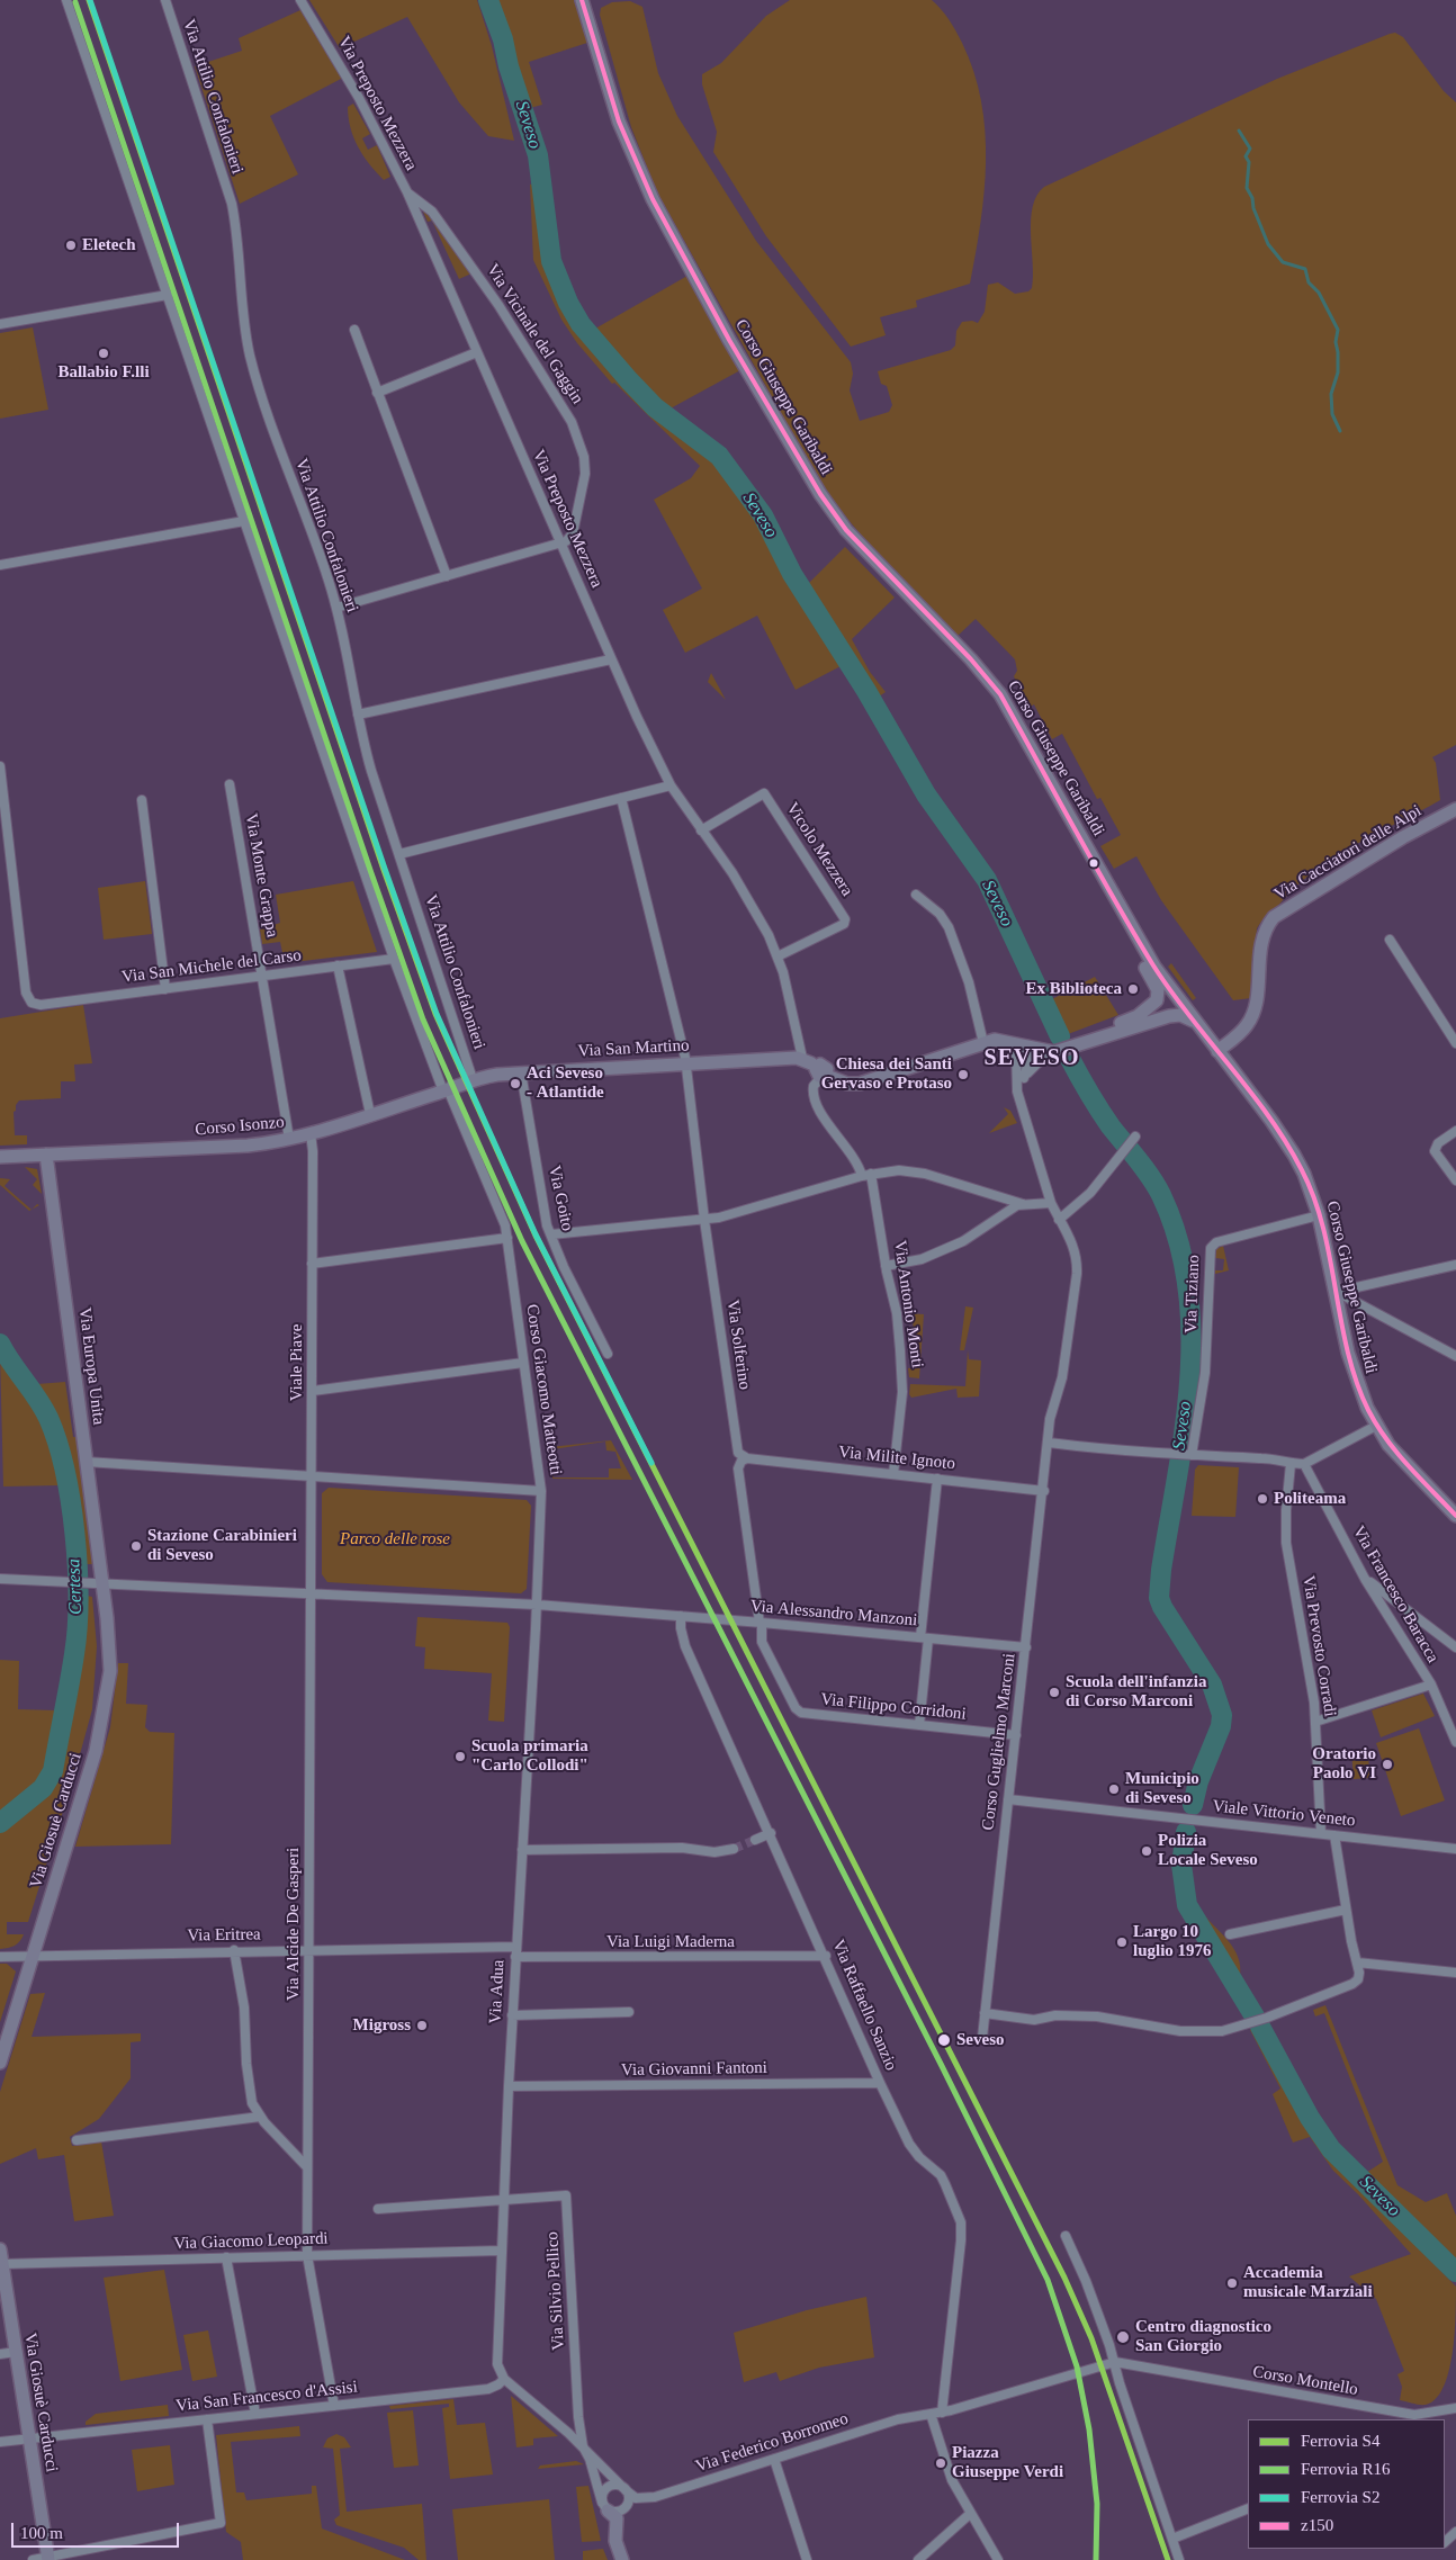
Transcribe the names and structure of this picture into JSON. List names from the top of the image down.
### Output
{
  "streets": {
    "street": [
      "Via Attilio Confalonieri",
      "Via Preposto Mezzera",
      "Via Vicinale del Gaggin",
      "Corso Giuseppe Garibaldi",
      "Vicolo Mezzera",
      "Via Cacciatori delle Alpi",
      "Via Monte Grappa",
      "Via San Michele del Carso",
      "Via San Martino",
      "Corso Isonzo",
      "Via Goito",
      "Via Tiziano",
      "Via Antonio Monti",
      "Via Solferino",
      "Viale Piave",
      "Via Europa Unita",
      "Corso Giacomo Matteotti",
      "Via Milite Ignoto",
      "Via Francesco Baracca",
      "Via Alessandro Manzoni",
      "Via Prevosto Corradi",
      "Via Filippo Corridoni",
      "Corso Guglielmo Marconi",
      "Viale Vittorio Veneto",
      "Via Giosuè Carducci",
      "Via Alcide De Gasperi",
      "Via Eritrea",
      "Via Luigi Maderna",
      "Via Adua",
      "Via Raffaello Sanzio",
      "Via Giovanni Fantoni",
      "Via Giacomo Leopardi",
      "Via Silvio Pellico",
      "Corso Montello",
      "Via San Francesco d'Assisi",
      "Via Federico Borromeo"
    ]
  },
  "crossings": [
    ["Via Attilio Confalonieri", "Via San Martino"],
    ["Via Attilio Confalonieri", "Corso Isonzo"],
    ["Via Preposto Mezzera", "Via Vicinale del Gaggin"],
    ["Via Preposto Mezzera", "Vicolo Mezzera"],
    ["Via Preposto Mezzera", "Via San Martino"],
    ["Via Preposto Mezzera", "Via Antonio Monti"],
    ["Corso Giuseppe Garibaldi", "Via Cacciatori delle Alpi"],
    ["Corso Giuseppe Garibaldi", "Via Tiziano"],
    ["Via Monte Grappa", "Via San Michele del Carso"],
    ["Via Monte Grappa", "Corso Isonzo"],
    ["Via San Michele del Carso", "Corso Giacomo Matteotti"],
    ["Via San Martino", "Corso Isonzo"],
    ["Via San Martino", "Via Goito"],
    ["Via San Martino", "Via Antonio Monti"],
    ["Via San Martino", "Via Solferino"],
    ["Corso Isonzo", "Viale Piave"],
    ["Corso Isonzo", "Via Europa Unita"],
    ["Corso Isonzo", "Corso Giacomo Matteotti"],
    ["Via Antonio Monti", "Via Milite Ignoto"],
    ["Via Solferino", "Via Milite Ignoto"],
    ["Viale Piave", "Via Alessandro Manzoni"],
    ["Viale Piave", "Via Alcide De Gasperi"],
    ["Via Europa Unita", "Via Alessandro Manzoni"],
    ["Via Europa Unita", "Via Giosuè Carducci"],
    ["Corso Giacomo Matteotti", "Via Alessandro Manzoni"],
    ["Corso Giacomo Matteotti", "Via Adua"],
    ["Via Milite Ignoto", "Corso Guglielmo Marconi"],
    ["Via Alessandro Manzoni", "Via Filippo Corridoni"],
    ["Via Alessandro Manzoni", "Corso Guglielmo Marconi"],
    ["Via Alessandro Manzoni", "Via Giosuè Carducci"],
    ["Via Alessandro Manzoni", "Via Alcide De Gasperi"],
    ["Via Alessandro Manzoni", "Via Adua"],
    ["Via Alessandro Manzoni", "Via Raffaello Sanzio"],
    ["Via Prevosto Corradi", "Viale Vittorio Veneto"],
    ["Via Filippo Corridoni", "Corso Guglielmo Marconi"],
    ["Corso Guglielmo Marconi", "Viale Vittorio Veneto"],
    ["Via Giosuè Carducci", "Via Eritrea"],
    ["Via Giosuè Carducci", "Via Giacomo Leopardi"],
    ["Via Giosuè Carducci", "Via San Francesco d'Assisi"],
    ["Via Alcide De Gasperi", "Via Eritrea"],
    ["Via Alcide De Gasperi", "Via Giacomo Leopardi"],
    ["Via Alcide De Gasperi", "Via San Francesco d'Assisi"],
    ["Via Eritrea", "Via Adua"],
    ["Via Luigi Maderna", "Via Adua"],
    ["Via Luigi Maderna", "Via Raffaello Sanzio"],
    ["Via Adua", "Via Giovanni Fantoni"],
    ["Via Adua", "Via Giacomo Leopardi"],
    ["Via Adua", "Via Silvio Pellico"],
    ["Via Adua", "Via San Francesco d'Assisi"],
    ["Via Raffaello Sanzio", "Via Giovanni Fantoni"],
    ["Via Raffaello Sanzio", "Via Federico Borromeo"],
    ["Corso Montello", "Via Federico Borromeo"]
  ],
  "districts": ["SEVESO"],
  "water": ["Seveso", "Certesa"],
  "parks": ["Parco delle rose"],
  "places": [
    "Eletech",
    "Ballabio F.lli",
    "Ex Biblioteca",
    "Chiesa dei Santi Gervaso e Protaso",
    "Aci Seveso - Atlantide",
    "Politeama",
    "Stazione Carabinieri di Seveso",
    "Scuola dell'infanzia di Corso Marconi",
    "Scuola primaria \"Carlo Collodi\"",
    "Oratorio Paolo VI",
    "Municipio di Seveso",
    "Polizia Locale Seveso",
    "Largo 10 luglio 1976",
    "Migross",
    "Seveso",
    "Accademia musicale Marziali",
    "Centro diagnostico San Giorgio",
    "Piazza Giuseppe Verdi"
  ],
  "lines": [
    "rail line S4",
    "rail line S2",
    "transit line z150",
    "rail line R16"
  ],
  "legend": [
    "Ferrovia S4",
    "Ferrovia R16",
    "Ferrovia S2",
    "z150"
  ],
  "scale_bar": "100 m"
}
